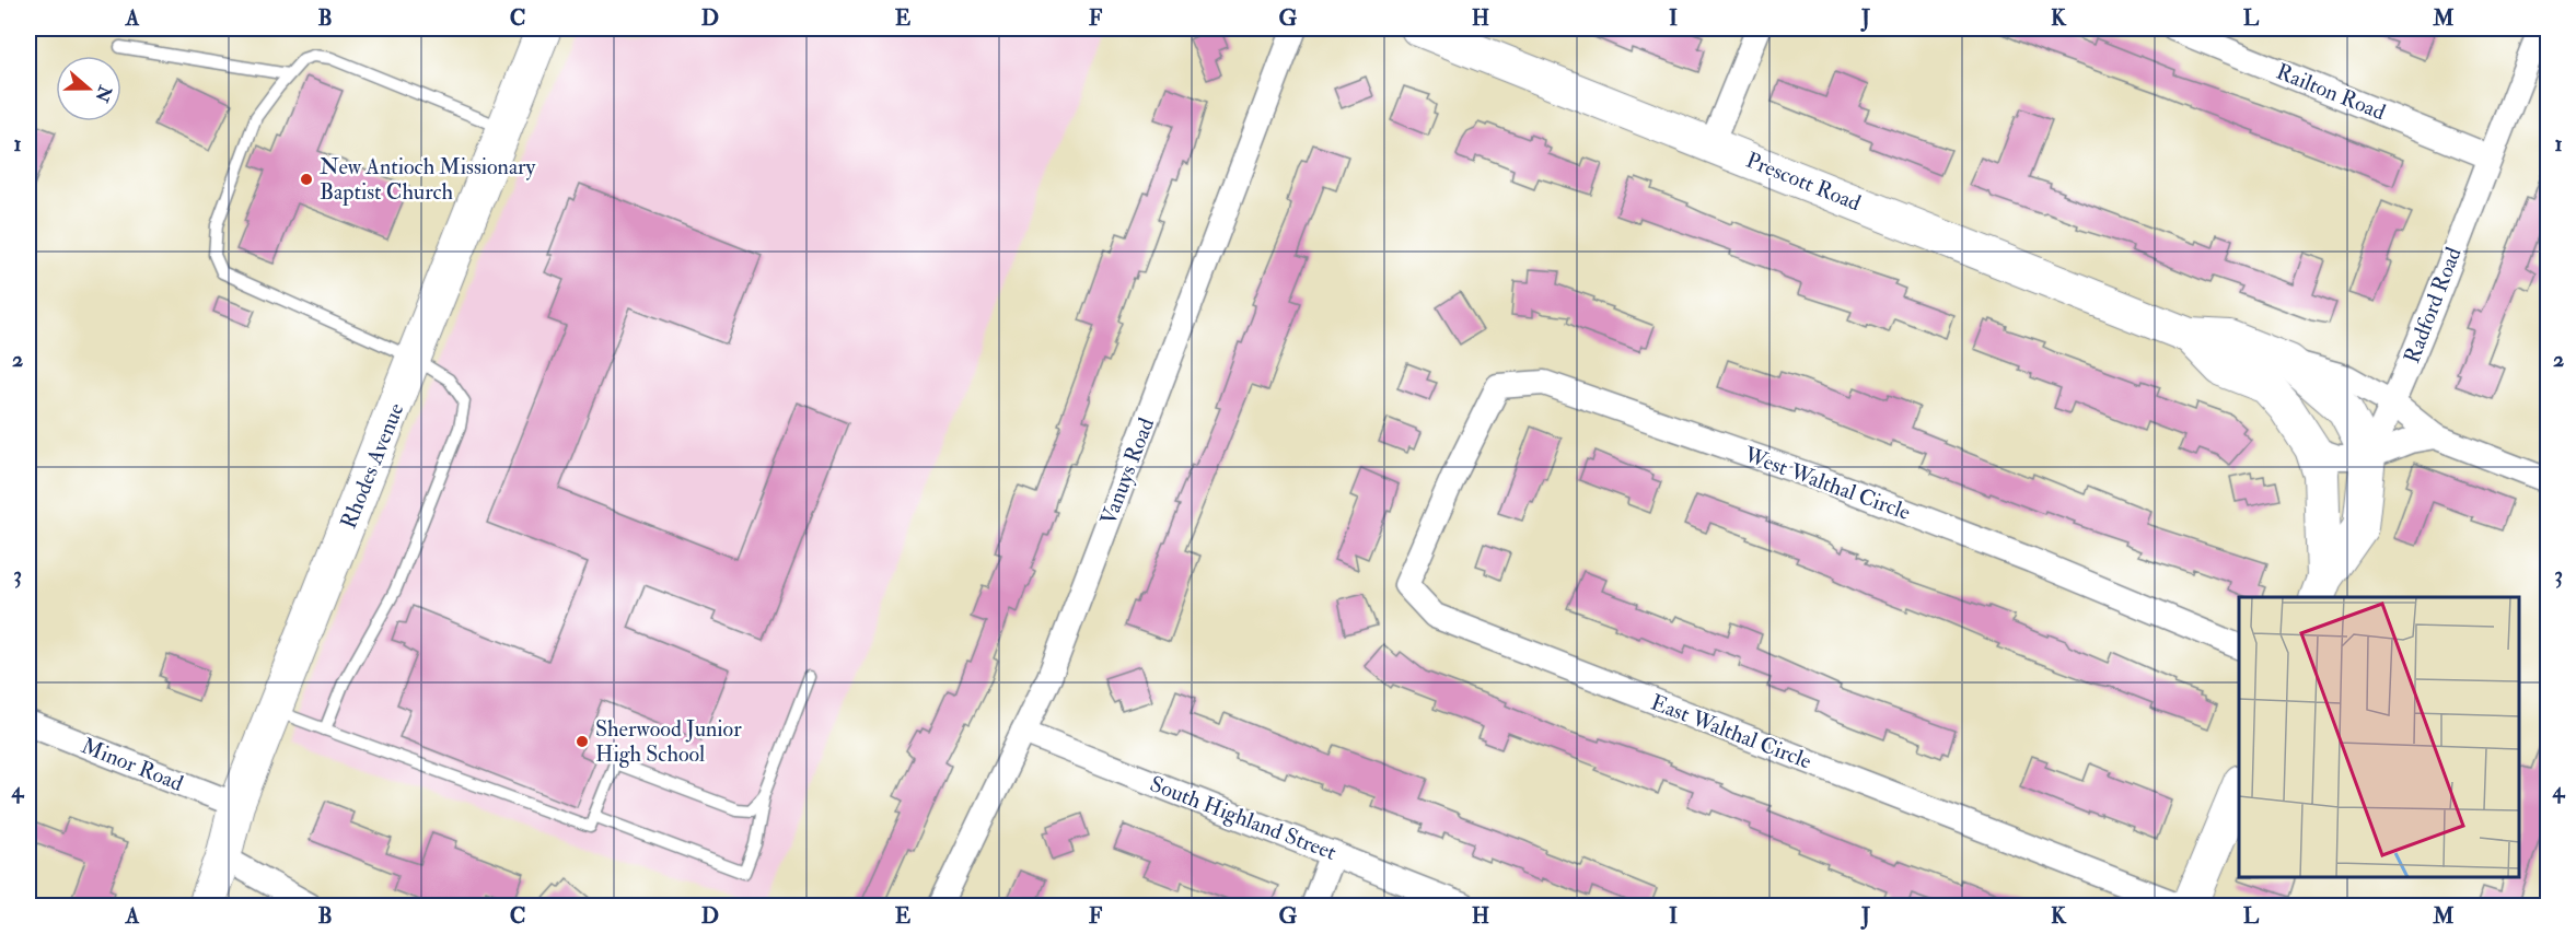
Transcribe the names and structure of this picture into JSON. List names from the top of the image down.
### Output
{
  "streets": {
    "main road": ["Prescott Road", "Radford Road", "Rhodes Avenue"],
    "street": [
      "Railton Road",
      "Vanuys Road",
      "West Walthal Circle",
      "East Walthal Circle",
      "Minor Road",
      "South Highland Street"
    ]
  },
  "crossings": [
    ["Railton Road", "Radford Road"],
    ["Prescott Road", "Radford Road"],
    ["Rhodes Avenue", "Minor Road"],
    ["Vanuys Road", "South Highland Street"],
    ["West Walthal Circle", "East Walthal Circle"]
  ],
  "places": ["New Antioch Missionary Baptist Church", "Sherwood Junior High School"],
  "north": "right",
  "grid": {
    "columns": [
      "A",
      "B",
      "C",
      "D",
      "E",
      "F",
      "G",
      "H",
      "I",
      "J",
      "K",
      "L",
      "M"
    ],
    "rows": [
      "1",
      "2",
      "3",
      "4"
    ]
  }
}
